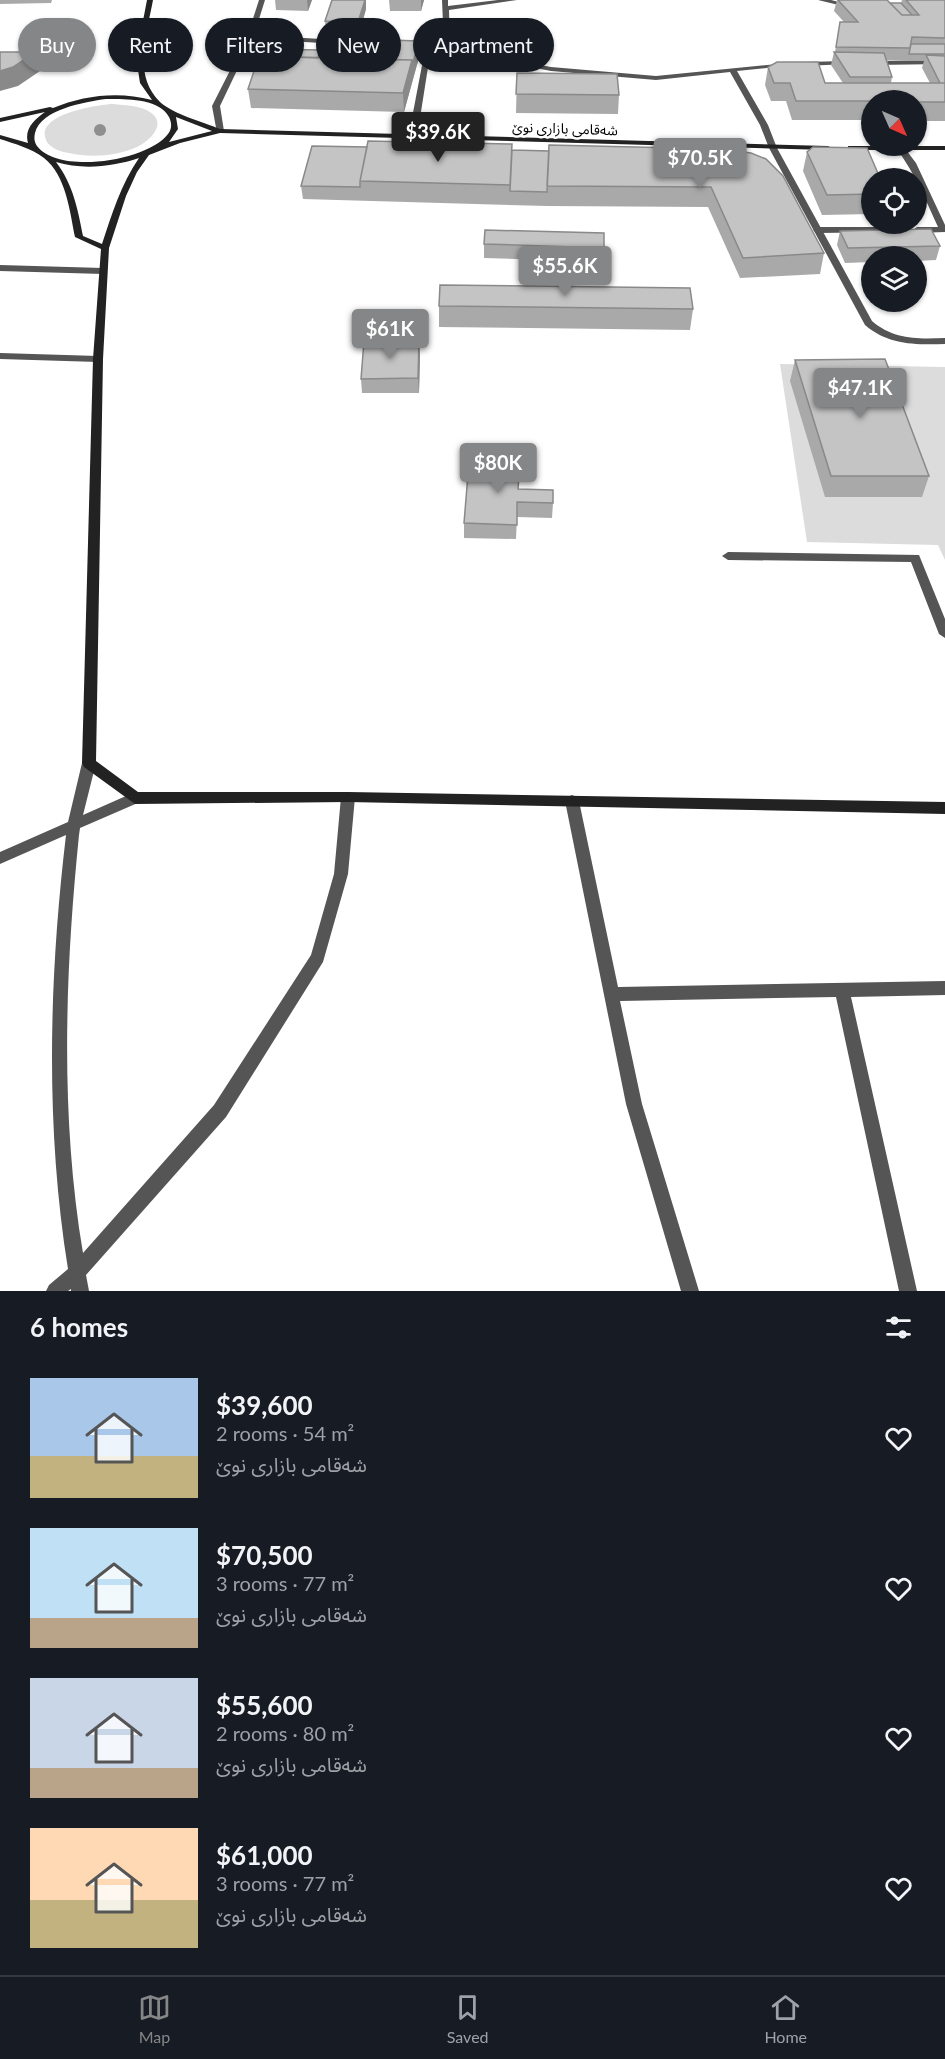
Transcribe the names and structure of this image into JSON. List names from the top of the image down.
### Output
{
  "streets": {
    "street": ["شەقامی بازاری نوێ"]
  },
  "north": "bottom right",
  "page": {
    "chip": [
      "Buy",
      "Rent",
      "Filters",
      "New",
      "Apartment"
    ],
    "price": [
      "$39.6K",
      "$70.5K",
      "$55.6K",
      "$61K",
      "$47.1K",
      "$80K"
    ],
    "heading": "6 homes",
    "list": [
      {
        "name": "$39,600",
        "note": "2 rooms · 54 m² · شەقامی بازاری نوێ"
      },
      {
        "name": "$70,500",
        "note": "3 rooms · 77 m² · شەقامی بازاری نوێ"
      },
      {
        "name": "$55,600",
        "note": "2 rooms · 80 m² · شەقامی بازاری نوێ"
      },
      {
        "name": "$61,000",
        "note": "3 rooms · 77 m² · شەقامی بازاری نوێ"
      }
    ],
    "tabs": ["Map", "Saved", "Home"]
  }
}
